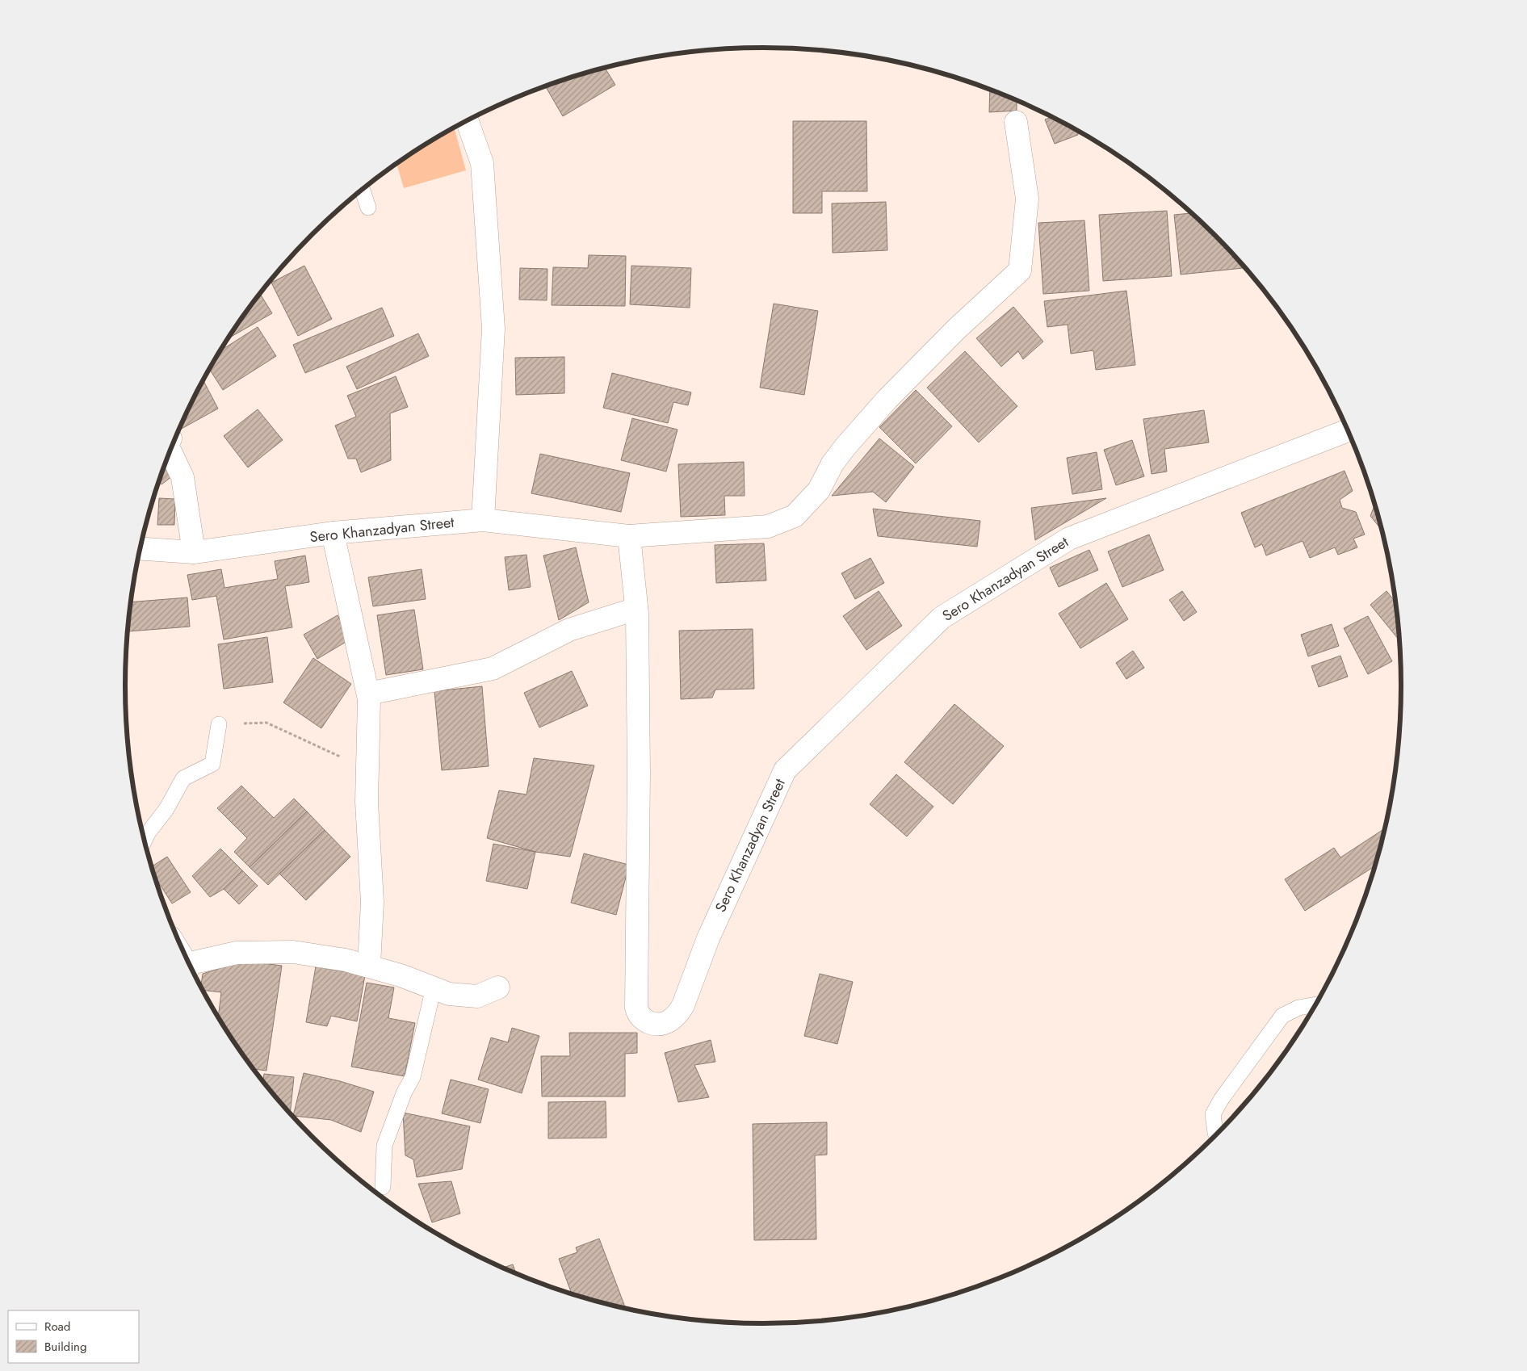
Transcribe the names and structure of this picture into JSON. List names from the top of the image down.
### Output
{
  "streets": {
    "street": ["Sero Khanzadyan Street"]
  },
  "legend": ["Road", "Building"]
}
